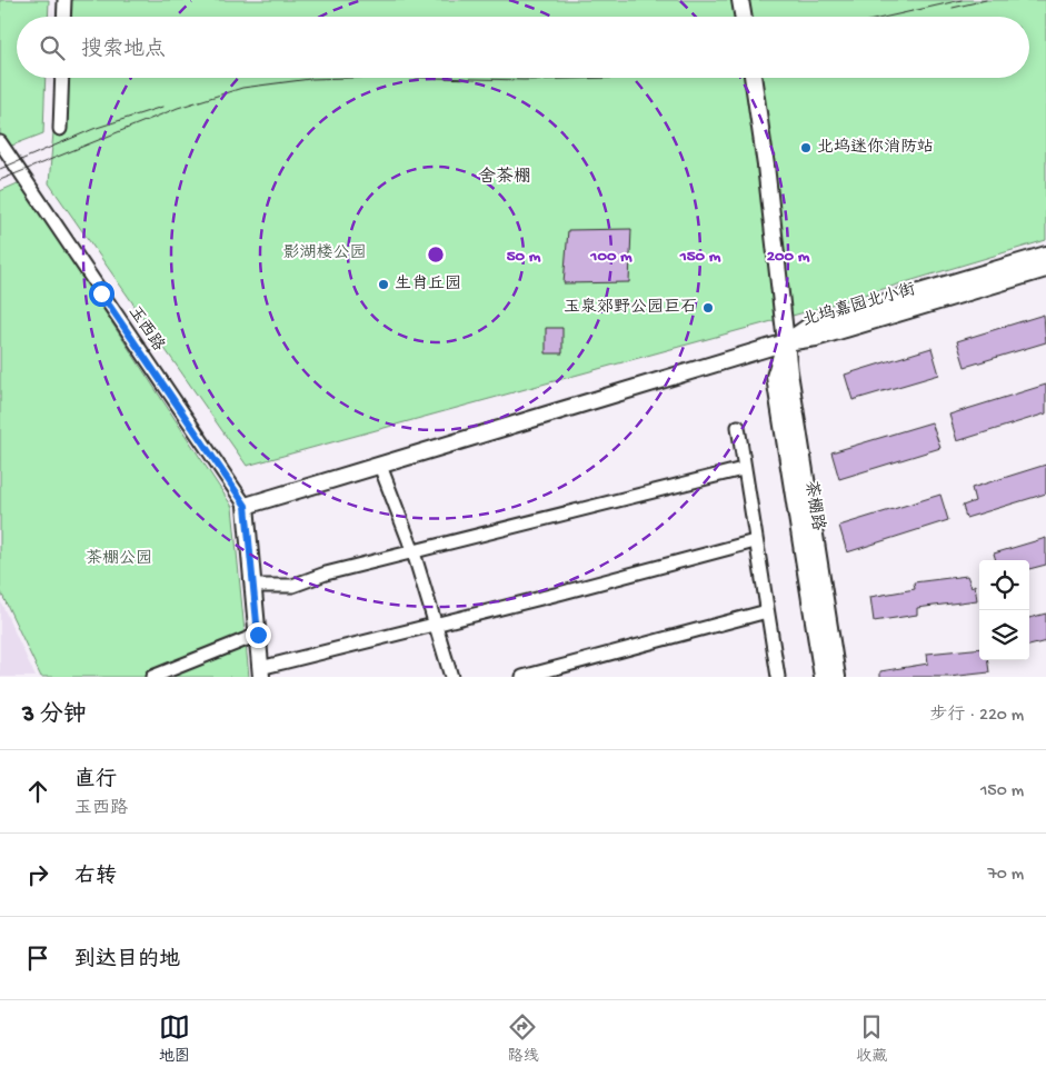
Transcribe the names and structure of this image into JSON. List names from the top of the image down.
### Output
{
  "streets": {
    "street": ["北坞嘉园北小街", "玉西路", "茶棚路"]
  },
  "crossings": [
    ["北坞嘉园北小街", "茶棚路"]
  ],
  "districts": ["舍茶棚"],
  "parks": ["影湖楼公园", "茶棚公园"],
  "places": ["北坞迷你消防站", "生肖丘园", "玉泉郊野公园巨石"],
  "page": {
    "search": "搜索地点",
    "heading": ["3 分钟", "步行 · 220 m"],
    "list": [
      ["直行", "玉西路", "150 m"],
      ["右转", "70 m"],
      "到达目的地"
    ],
    "nav": ["地图", "路线", "收藏"]
  },
  "rings": [
    "50 m",
    "100 m",
    "150 m",
    "200 m"
  ]
}
